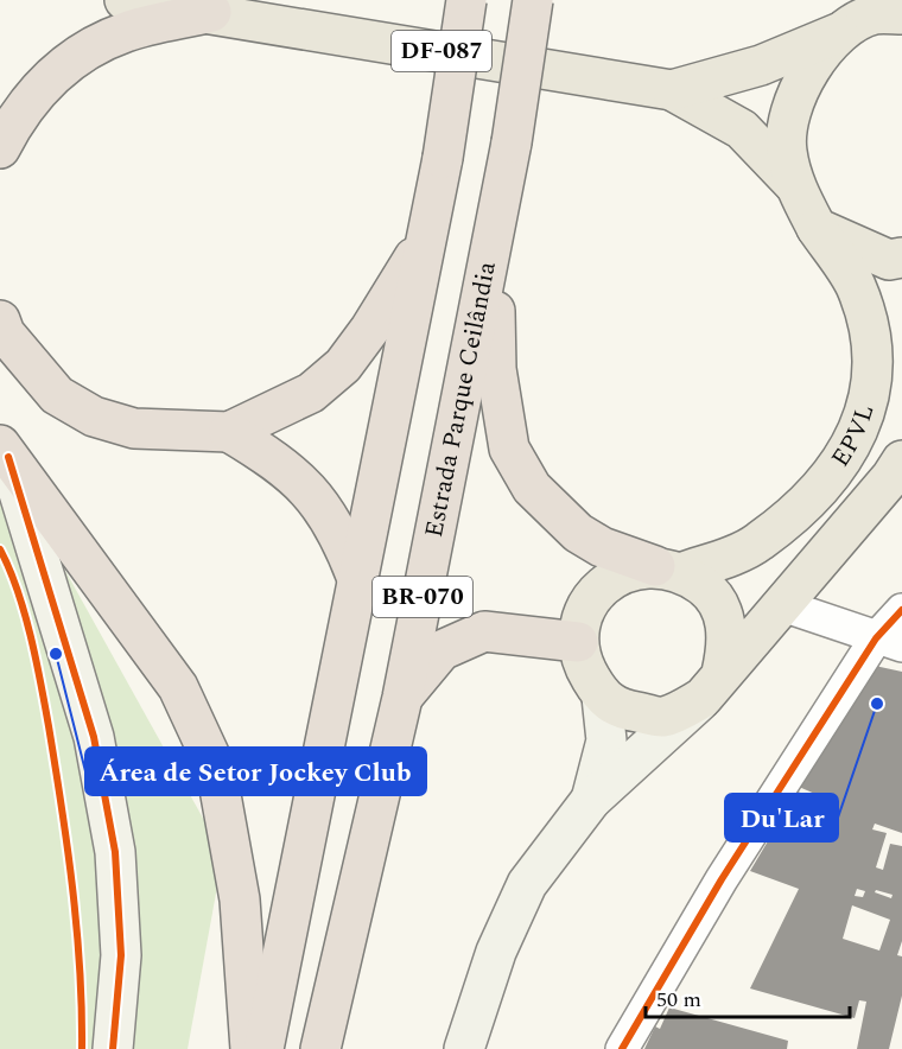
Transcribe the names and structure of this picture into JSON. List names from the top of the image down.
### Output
{
  "streets": {
    "highway": ["Estrada Parque Ceilândia", "BR-070"],
    "main road": ["DF-087", "EPVL"]
  },
  "crossings": [
    ["DF-087", "EPVL"]
  ],
  "places": ["Área de Setor Jockey Club", "Du'Lar"],
  "scale_bar": "50 m"
}
